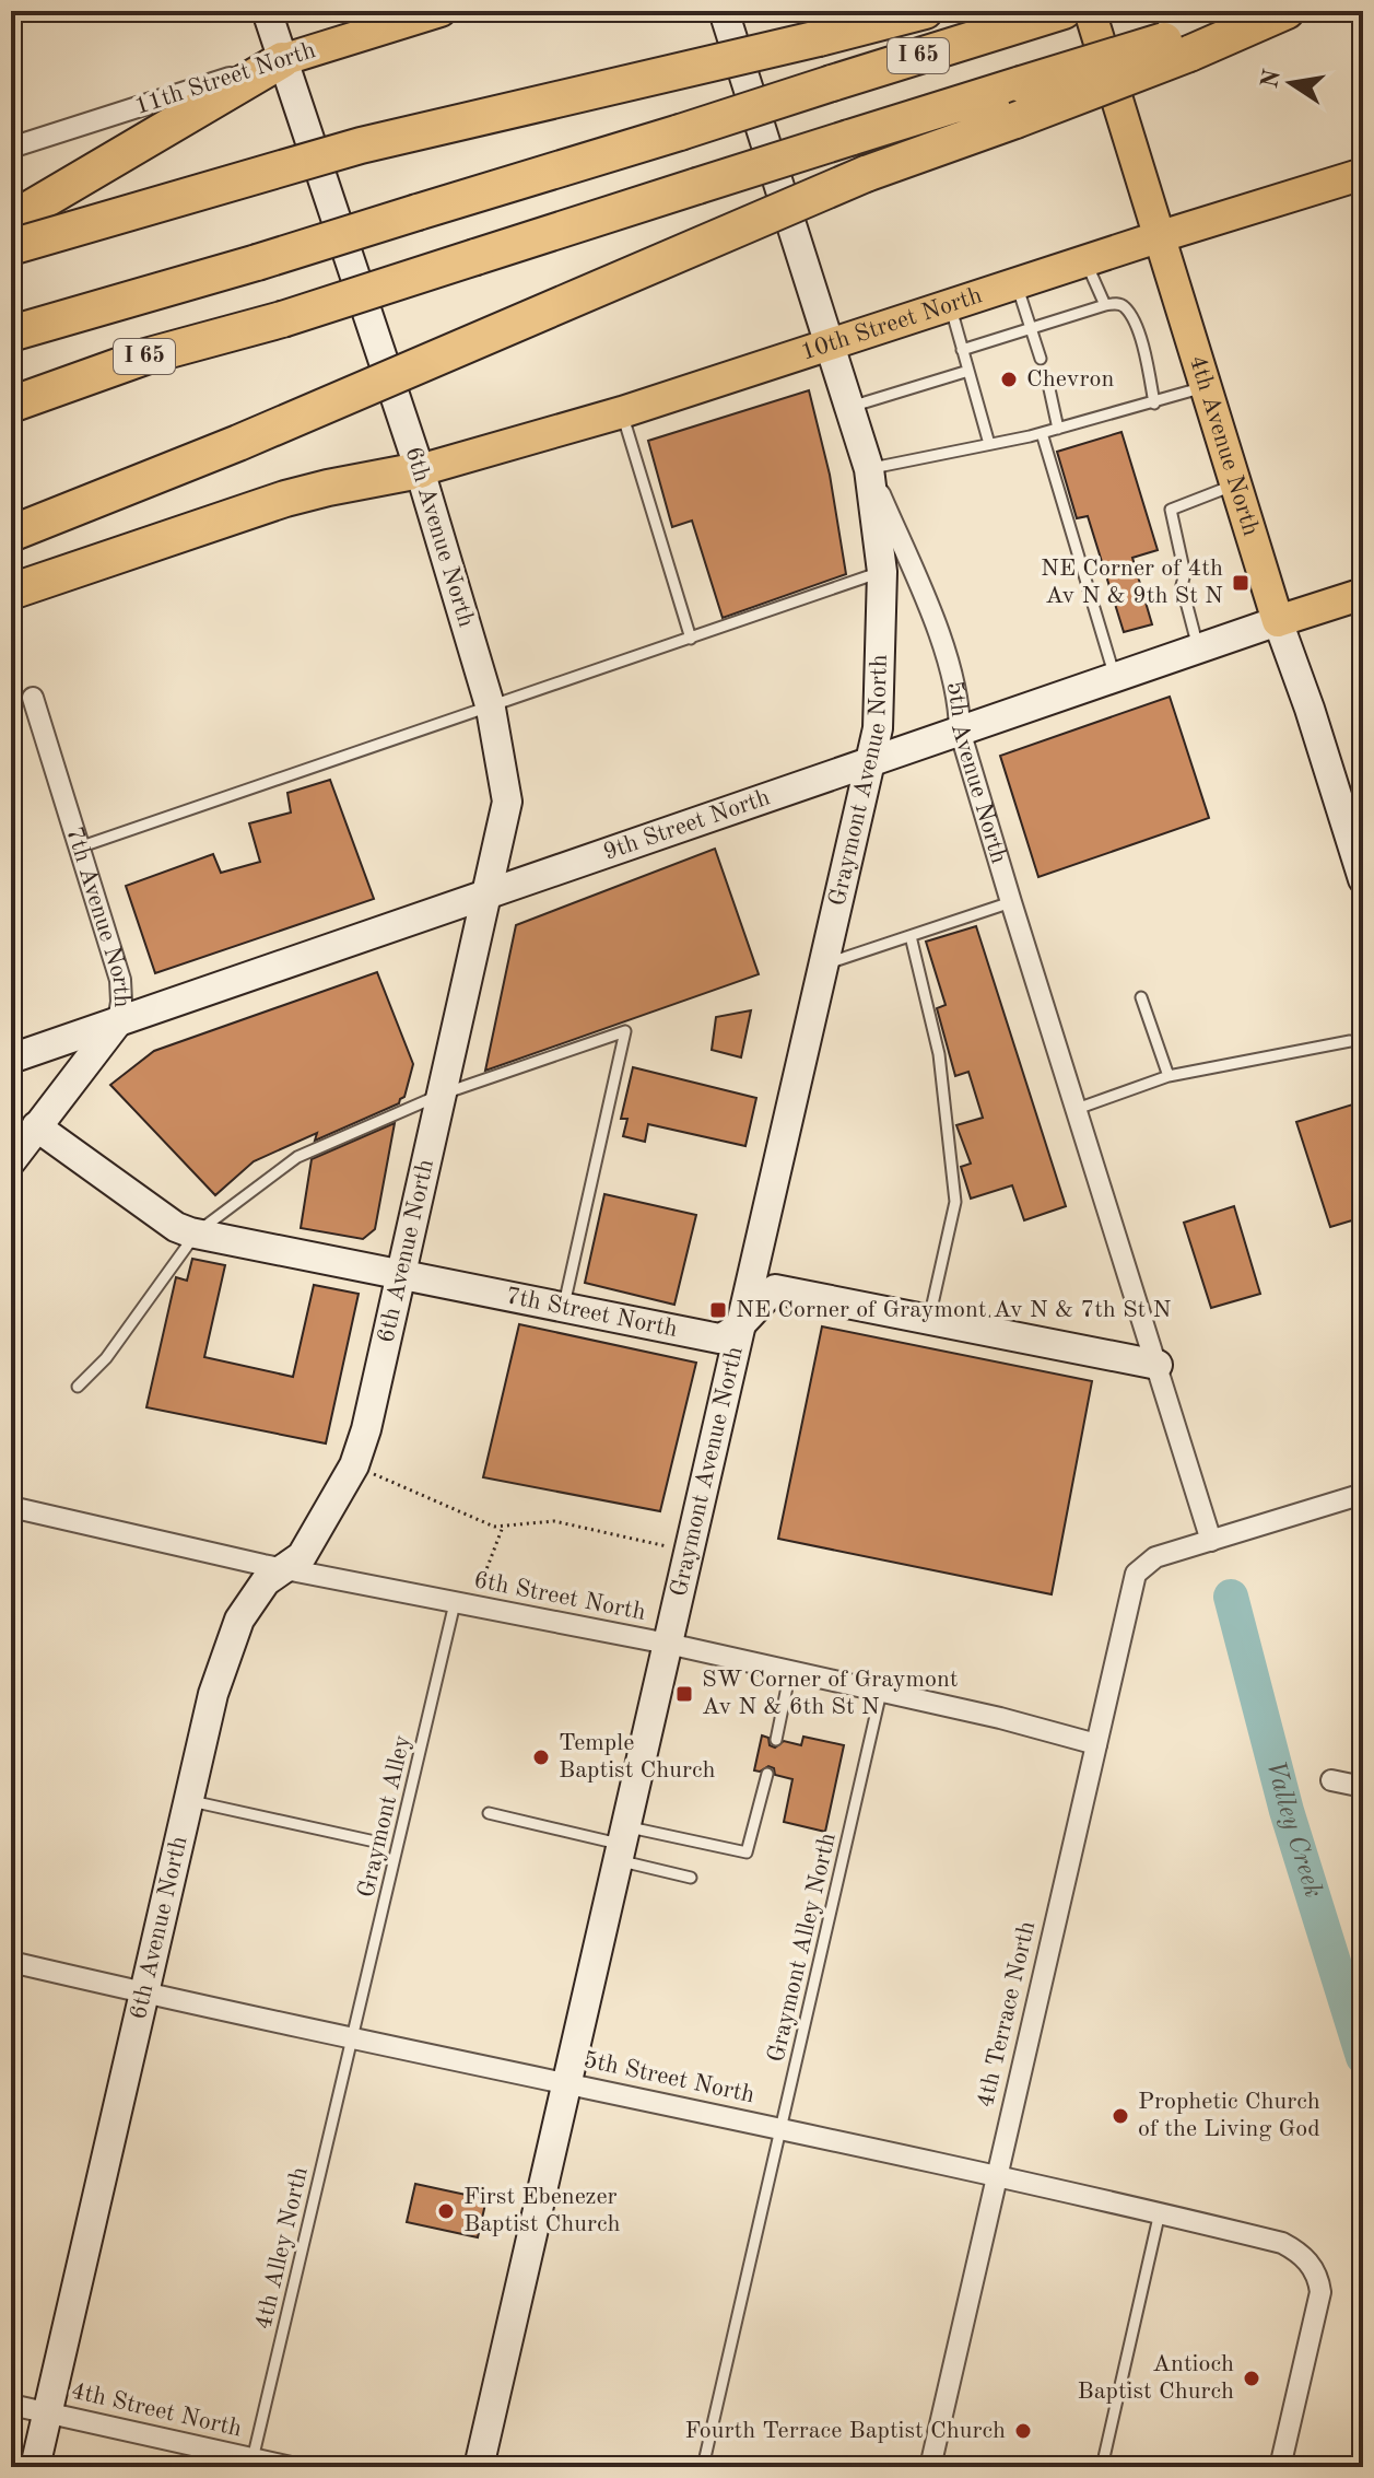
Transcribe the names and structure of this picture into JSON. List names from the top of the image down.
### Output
{
  "streets": {
    "highway": ["I 65"],
    "main road": [
      "11th Street North",
      "10th Street North",
      "4th Avenue North",
      "6th Avenue North",
      "5th Avenue North",
      "Graymont Avenue North",
      "9th Street North",
      "7th Avenue North",
      "7th Street North"
    ],
    "street": [
      "6th Street North",
      "4th Terrace North",
      "5th Street North",
      "4th Street North"
    ],
    "lane": ["Graymont Alley", "Graymont Alley North", "4th Alley North"]
  },
  "crossings": [
    ["11th Street North", "6th Avenue North"],
    ["10th Street North", "4th Avenue North"],
    ["10th Street North", "6th Avenue North"],
    ["10th Street North", "5th Avenue North"],
    ["4th Avenue North", "9th Street North"],
    ["6th Avenue North", "9th Street North"],
    ["6th Avenue North", "7th Street North"],
    ["6th Avenue North", "6th Street North"],
    ["6th Avenue North", "5th Street North"],
    ["6th Avenue North", "4th Street North"],
    ["5th Avenue North", "Graymont Avenue North"],
    ["5th Avenue North", "9th Street North"],
    ["5th Avenue North", "4th Terrace North"],
    ["Graymont Avenue North", "9th Street North"],
    ["Graymont Avenue North", "7th Street North"],
    ["Graymont Avenue North", "6th Street North"],
    ["Graymont Avenue North", "5th Street North"],
    ["9th Street North", "7th Avenue North"],
    ["7th Avenue North", "7th Street North"],
    ["6th Street North", "Graymont Alley"],
    ["6th Street North", "Graymont Alley North"],
    ["6th Street North", "4th Terrace North"],
    ["Graymont Alley", "5th Street North"],
    ["Graymont Alley", "4th Alley North"],
    ["Graymont Alley North", "5th Street North"],
    ["4th Terrace North", "5th Street North"],
    ["5th Street North", "4th Alley North"],
    ["4th Alley North", "4th Street North"]
  ],
  "water": ["Valley Creek"],
  "places": {
    "other": [
      "Chevron",
      "Temple Baptist Church",
      "Prophetic Church of the Living God",
      "First Ebenezer Baptist Church",
      "Antioch Baptist Church",
      "Fourth Terrace Baptist Church"
    ],
    "transit": ["NE Corner of 4th Av N & 9th St N", "NE Corner of Graymont Av N & 7th St N", "SW Corner of Graymont Av N & 6th St N"]
  },
  "north": "left"
}
